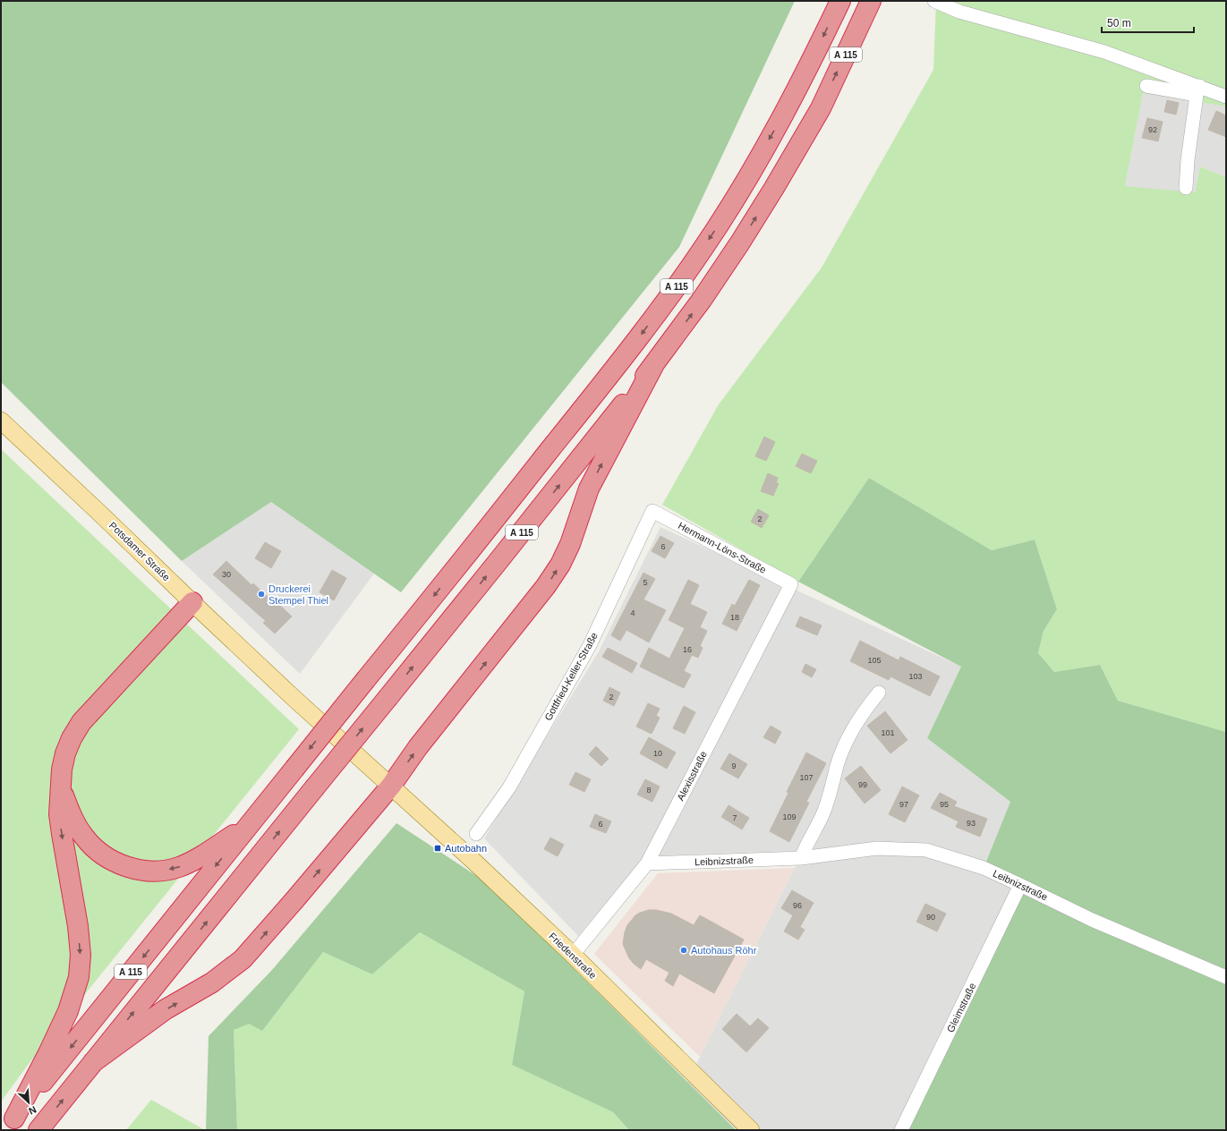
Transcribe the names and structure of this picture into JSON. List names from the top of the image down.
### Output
{
  "streets": {
    "highway": ["A 115"],
    "main road": ["Potsdamer Straße", "Friedenstraße"],
    "street": [
      "Hermann-Löns-Straße",
      "Gottfried-Keller-Straße",
      "Alexisstraße",
      "Leibnizstraße",
      "Gleimstraße"
    ]
  },
  "crossings": [
    ["Hermann-Löns-Straße", "Gottfried-Keller-Straße"],
    ["Hermann-Löns-Straße", "Alexisstraße"],
    ["Potsdamer Straße", "Friedenstraße"],
    ["Alexisstraße", "Leibnizstraße"],
    ["Alexisstraße", "Friedenstraße"],
    ["Leibnizstraße", "Gleimstraße"]
  ],
  "places": {
    "other": ["Druckerei Stempel Thiel", "Autohaus Röhr"],
    "transit": ["Autobahn"]
  },
  "house_numbers": [
    "92",
    "2",
    "6",
    "30",
    "5",
    "4",
    "18",
    "16",
    "105",
    "103",
    "2",
    "101",
    "10",
    "9",
    "107",
    "99",
    "8",
    "97",
    "95",
    "109",
    "7",
    "93",
    "6",
    "96",
    "90"
  ],
  "scale_bar": "50 m",
  "north": "bottom right"
}
